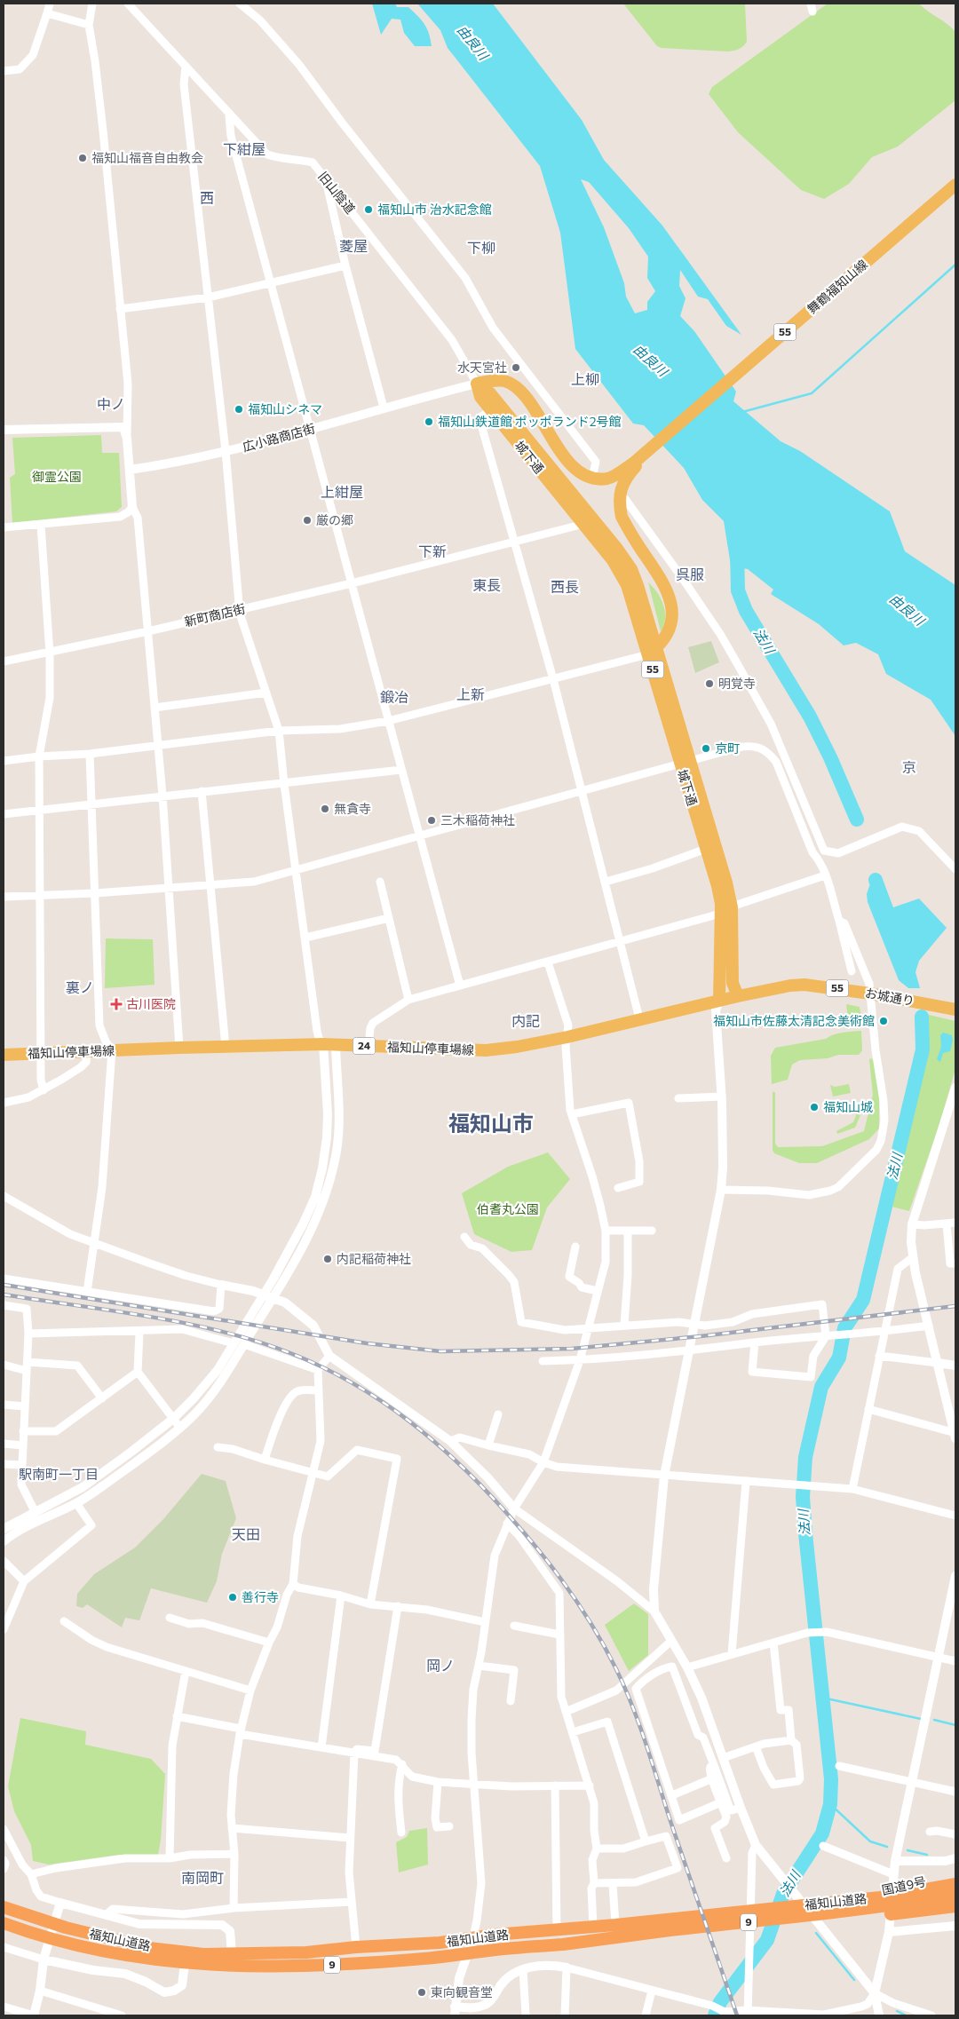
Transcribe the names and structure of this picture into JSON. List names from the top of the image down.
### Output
{
  "streets": {
    "highway": ["国道9号", "福知山道路", "9"],
    "main road": [
      "舞鶴福知山線",
      "55",
      "城下通",
      "お城通り",
      "24",
      "福知山停車場線"
    ],
    "street": ["旧山陰道", "広小路商店街", "新町商店街"]
  },
  "crossings": [
    ["旧山陰道", "広小路商店街"],
    ["旧山陰道", "城下通"],
    ["舞鶴福知山線", "城下通"],
    ["広小路商店街", "城下通"],
    ["城下通", "新町商店街"],
    ["城下通", "お城通り"],
    ["城下通", "福知山停車場線"],
    ["お城通り", "福知山停車場線"],
    ["国道9号", "福知山道路"]
  ],
  "districts": [
    "下紺屋",
    "西",
    "菱屋",
    "下柳",
    "上柳",
    "中ノ",
    "上紺屋",
    "下新",
    "呉服",
    "東長",
    "西長",
    "上新",
    "鍛冶",
    "京",
    "裏ノ",
    "内記",
    "福知山市",
    "駅南町一丁目",
    "天田",
    "岡ノ",
    "南岡町"
  ],
  "water": ["由良川", "法川"],
  "parks": ["御霊公園", "伯耆丸公園"],
  "places": {
    "other": [
      "福知山福音自由教会",
      "福知山市 治水記念館",
      "水天宮社",
      "福知山シネマ",
      "福知山鉄道館 ポッポランド2号館",
      "厳の郷",
      "明覚寺",
      "京町",
      "無貪寺",
      "三木稲荷神社",
      "福知山市佐藤太清記念美術館",
      "福知山城",
      "内記稲荷神社",
      "善行寺",
      "東向観音堂"
    ],
    "health": ["古川医院"]
  }
}
